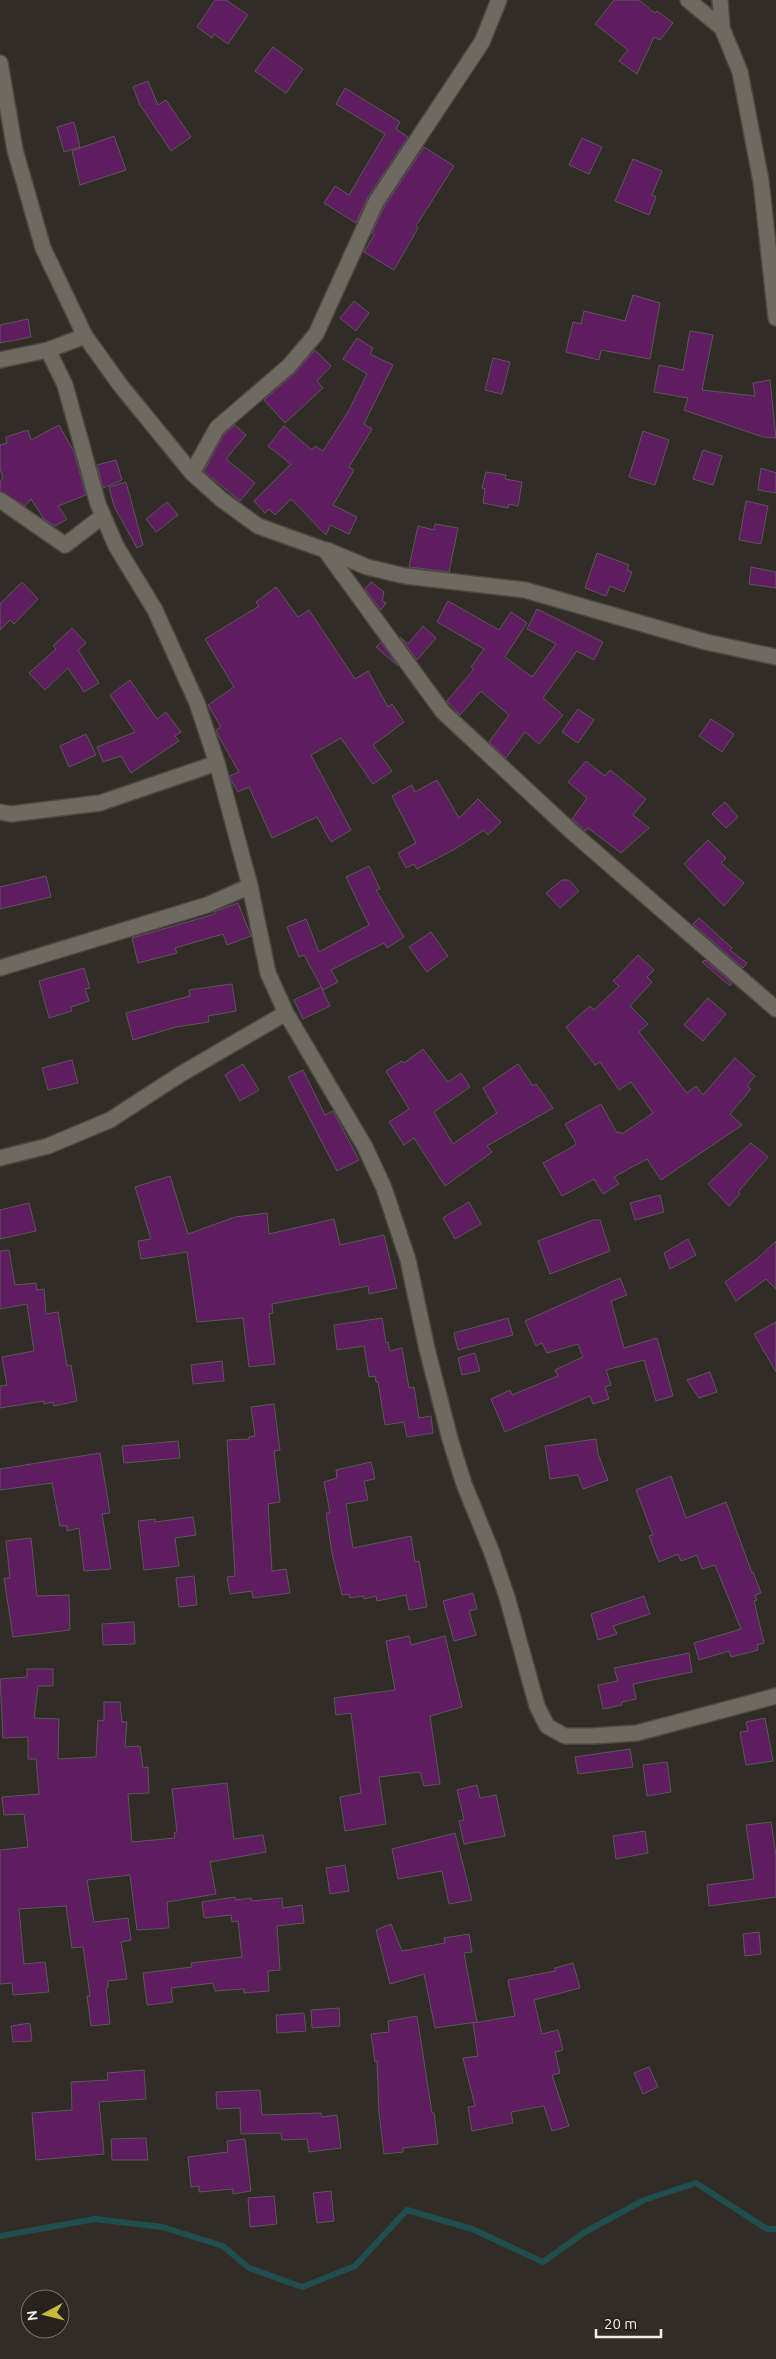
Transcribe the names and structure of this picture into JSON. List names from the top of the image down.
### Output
{
  "scale_bar": "20 m",
  "north": "left"
}
